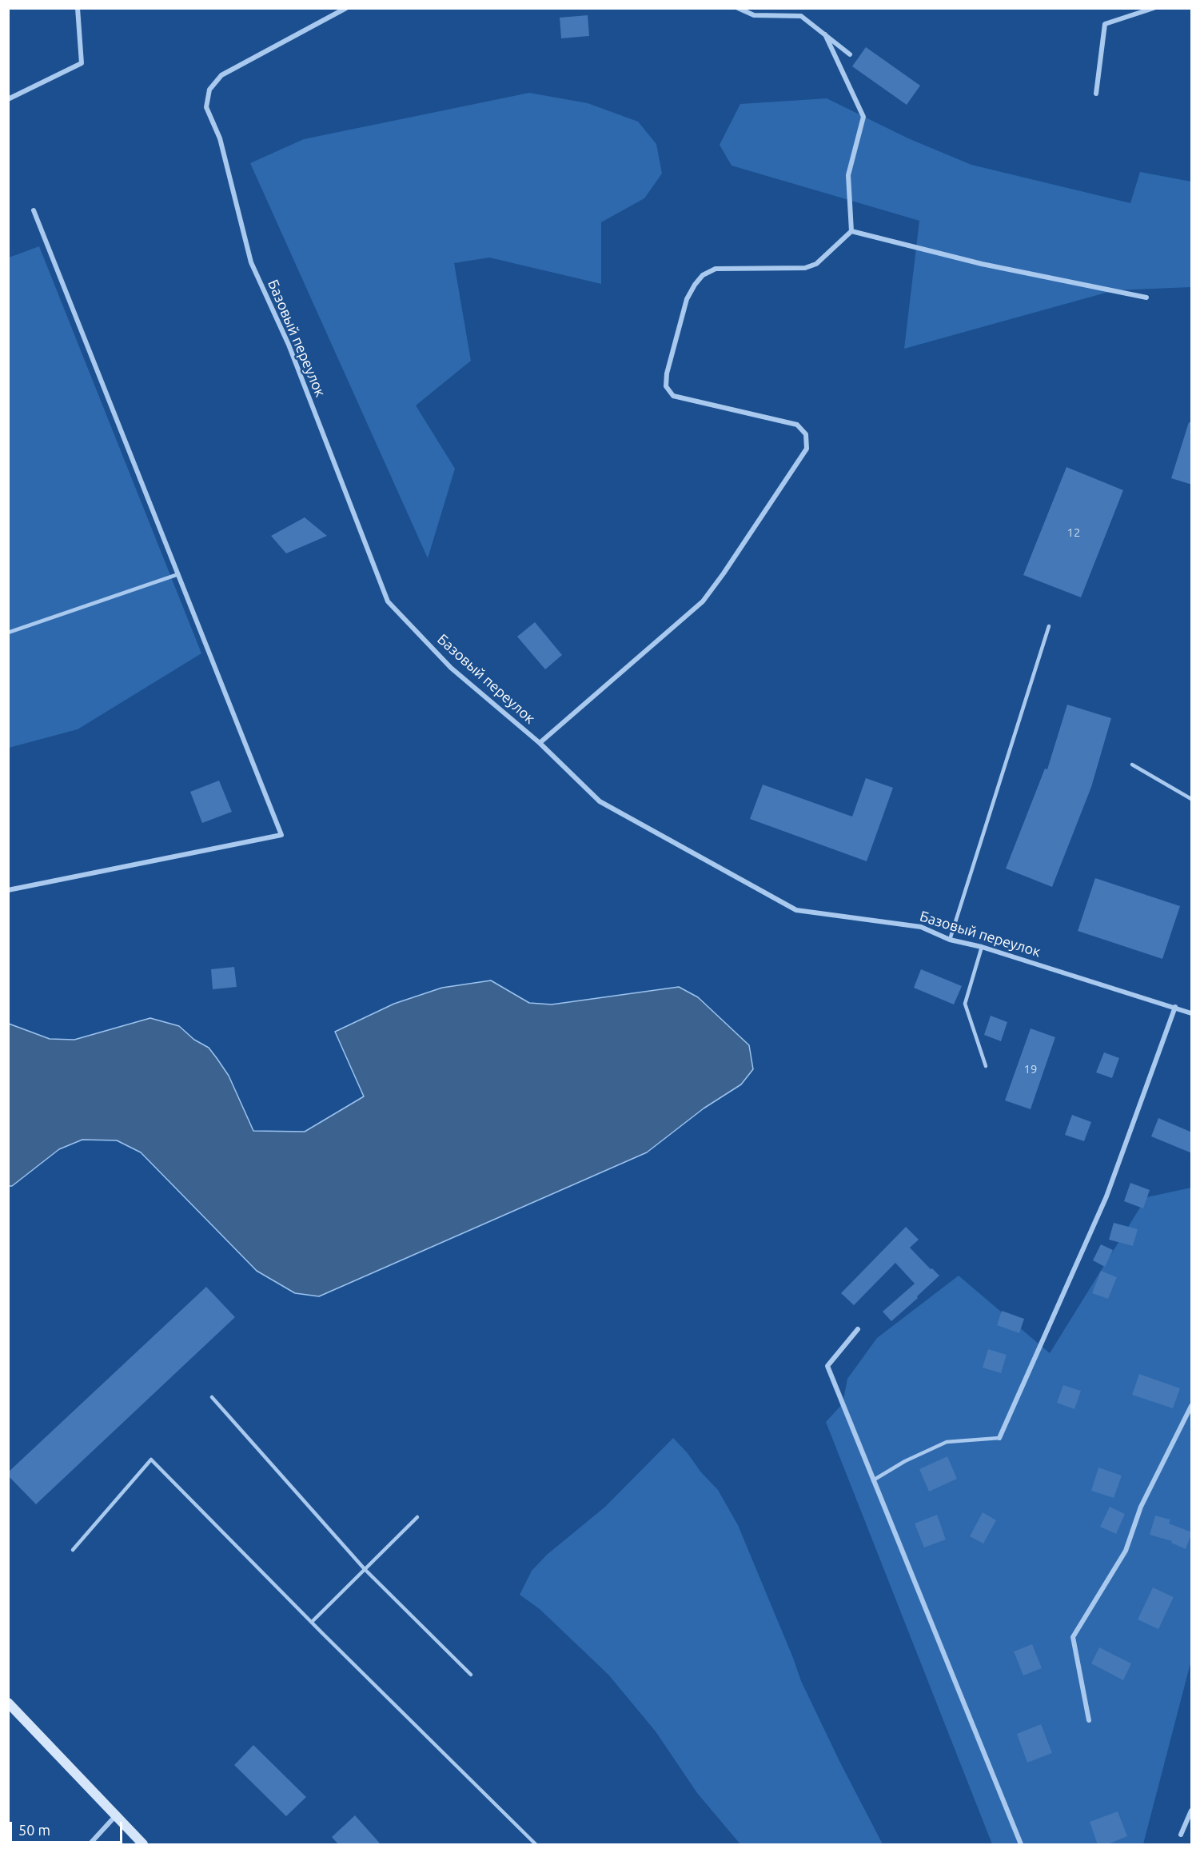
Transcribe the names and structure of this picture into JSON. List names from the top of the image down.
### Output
{
  "streets": {
    "street": ["Базовый переулок"]
  },
  "house_numbers": ["12", "19"],
  "scale_bar": "50 m"
}
